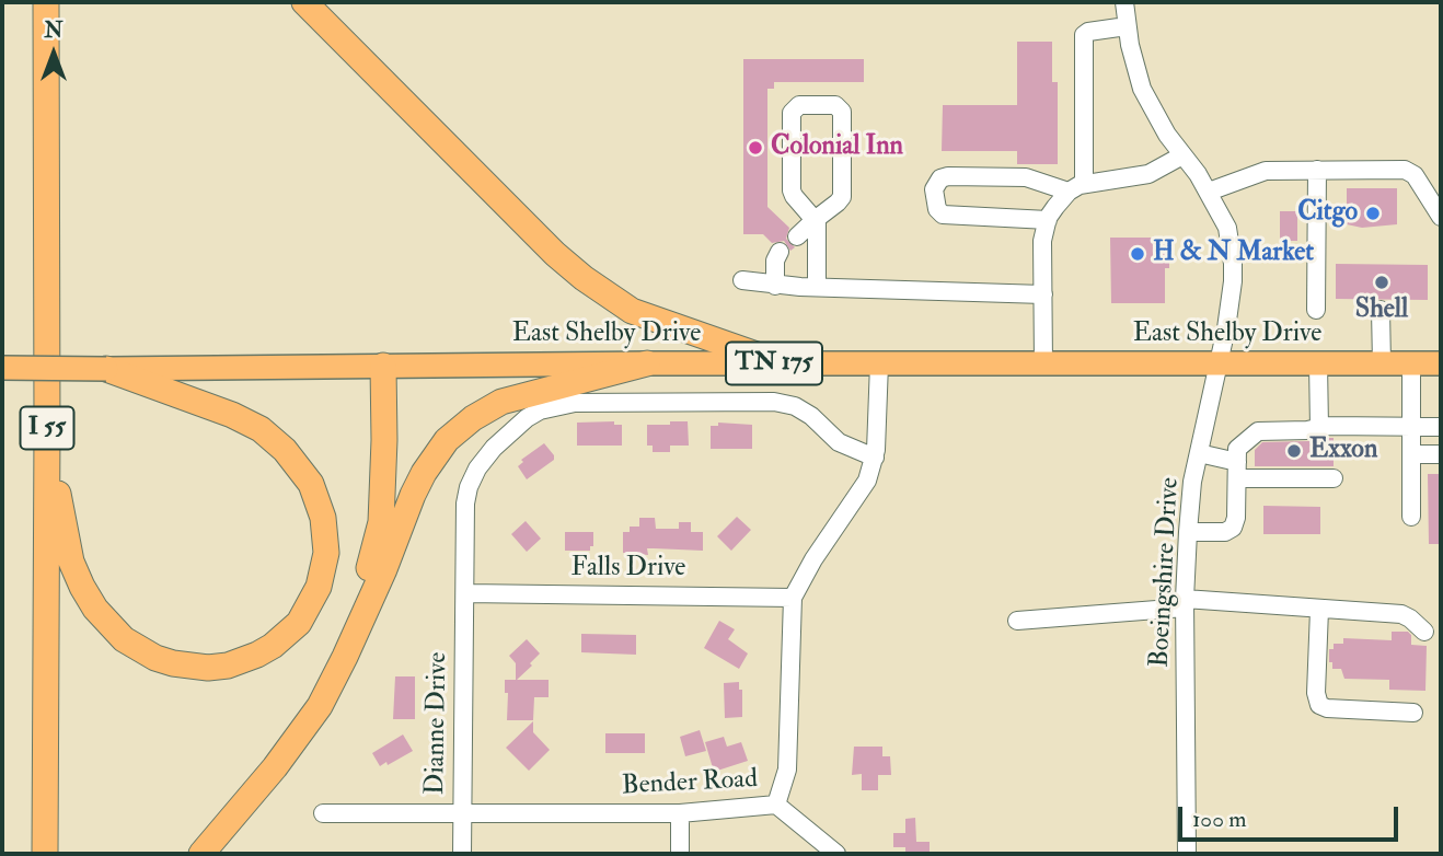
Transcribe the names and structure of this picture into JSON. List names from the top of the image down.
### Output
{
  "streets": {
    "highway": ["I 55"],
    "main road": ["East Shelby Drive", "TN 175"],
    "street": [
      "Falls Drive",
      "Boeingshire Drive",
      "Dianne Drive",
      "Bender Road"
    ]
  },
  "crossings": [
    ["East Shelby Drive", "Boeingshire Drive"],
    ["East Shelby Drive", "Bender Road"],
    ["Falls Drive", "Dianne Drive"],
    ["Falls Drive", "Bender Road"],
    ["Dianne Drive", "Bender Road"]
  ],
  "places": [
    "Colonial Inn",
    "Citgo",
    "H & N Market",
    "Shell",
    "Exxon"
  ],
  "scale_bar": "100 m",
  "north": "top"
}
